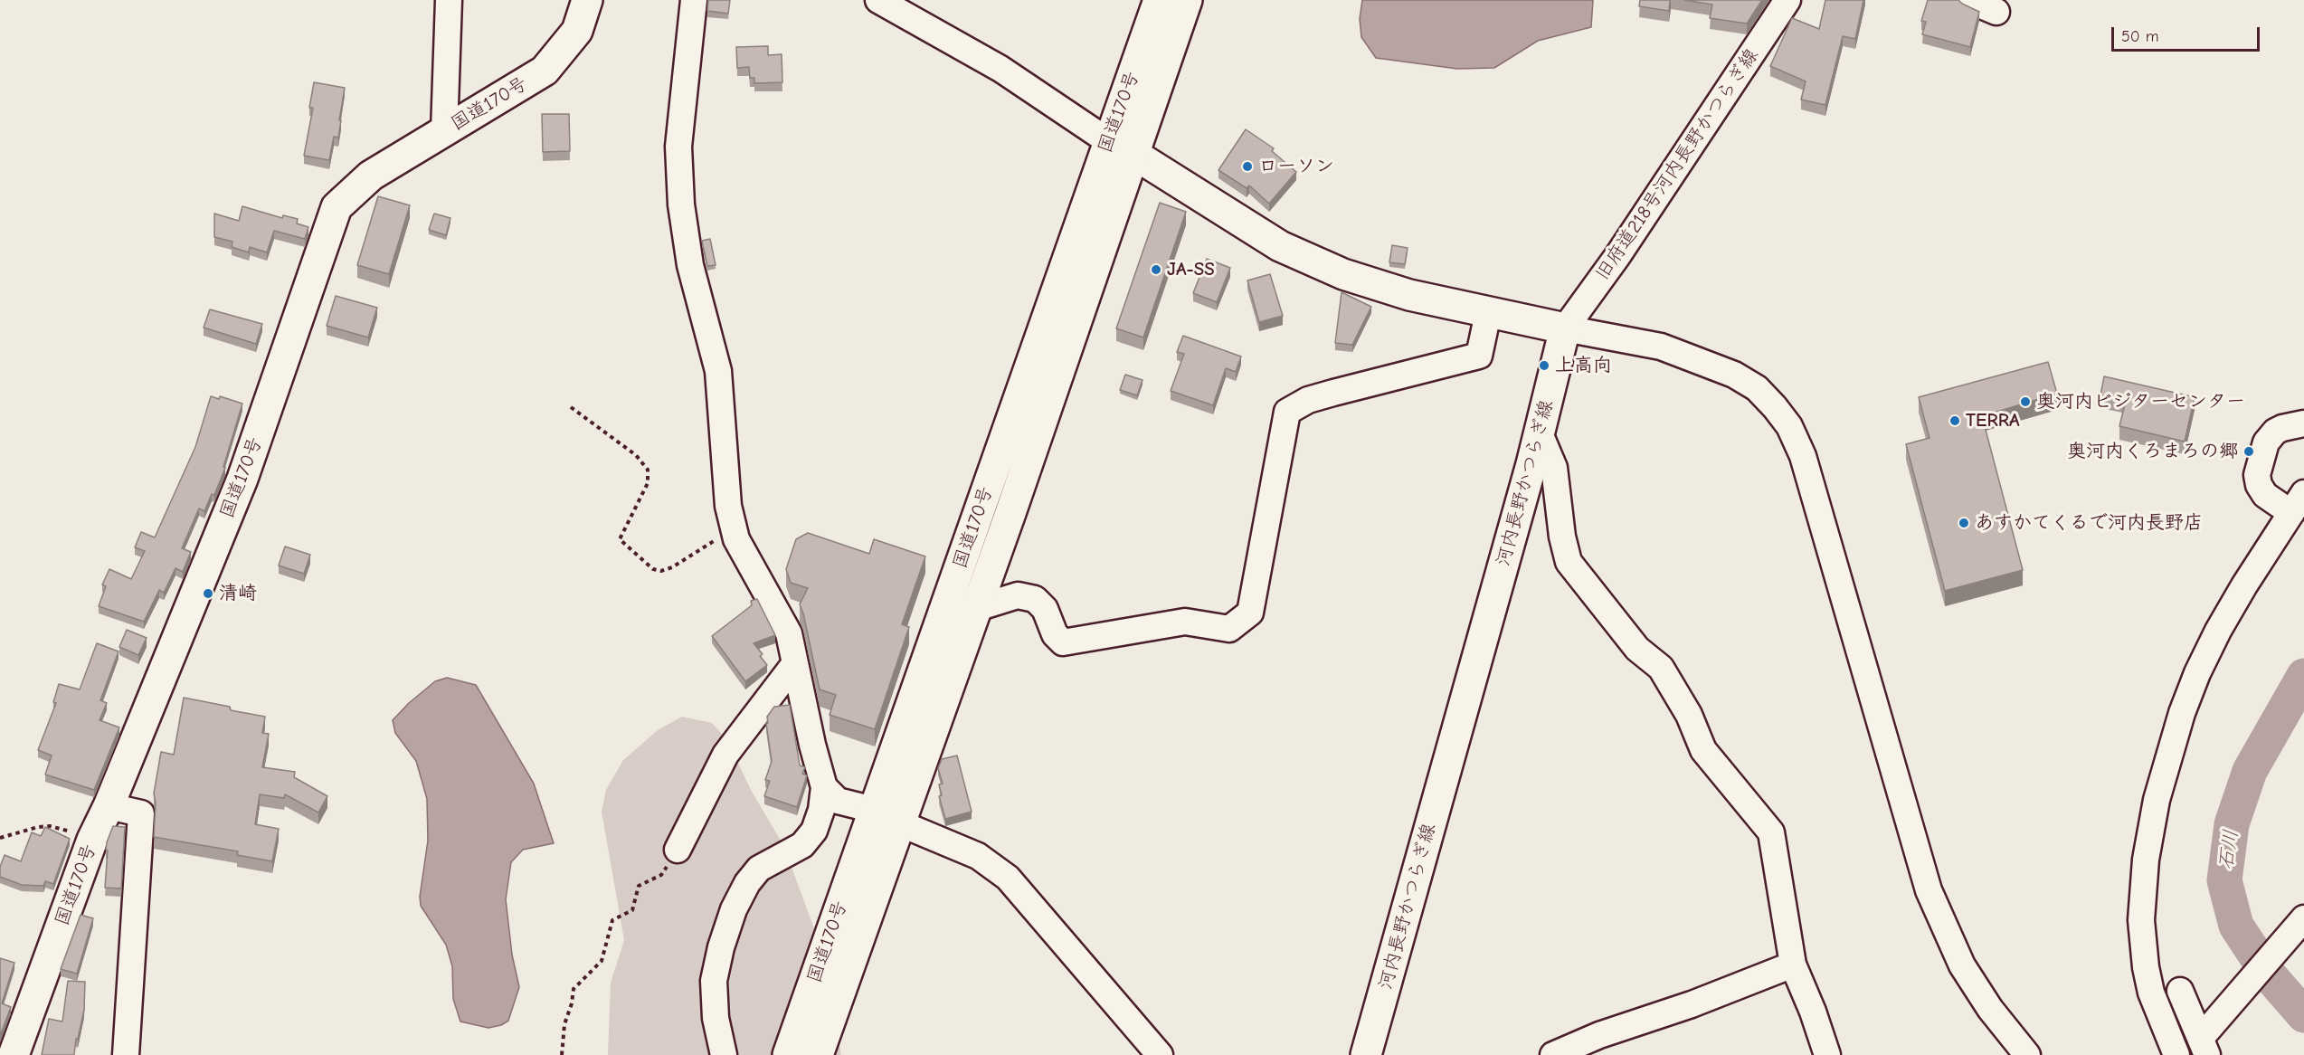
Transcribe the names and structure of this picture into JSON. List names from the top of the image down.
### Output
{
  "streets": {
    "main road": ["国道170号", "河内長野かつらぎ線"],
    "street": ["旧府道218号河内長野かつらぎ線"]
  },
  "crossings": [
    ["旧府道218号河内長野かつらぎ線", "河内長野かつらぎ線"]
  ],
  "water": ["石川"],
  "places": [
    "ローソン",
    "JA-SS",
    "上高向",
    "奥河内ビジターセンター",
    "TERRA",
    "奥河内くろまろの郷",
    "あすかてくるで河内長野店",
    "清崎"
  ],
  "scale_bar": "50 m"
}
